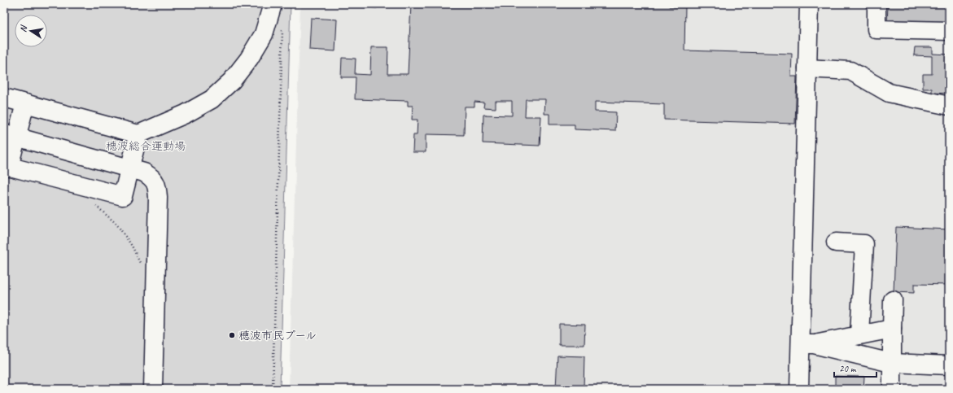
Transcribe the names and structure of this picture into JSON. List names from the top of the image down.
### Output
{
  "parks": ["穂波総合運動場"],
  "places": ["穂波市民プール"],
  "scale_bar": "20 m",
  "north": "left"
}
